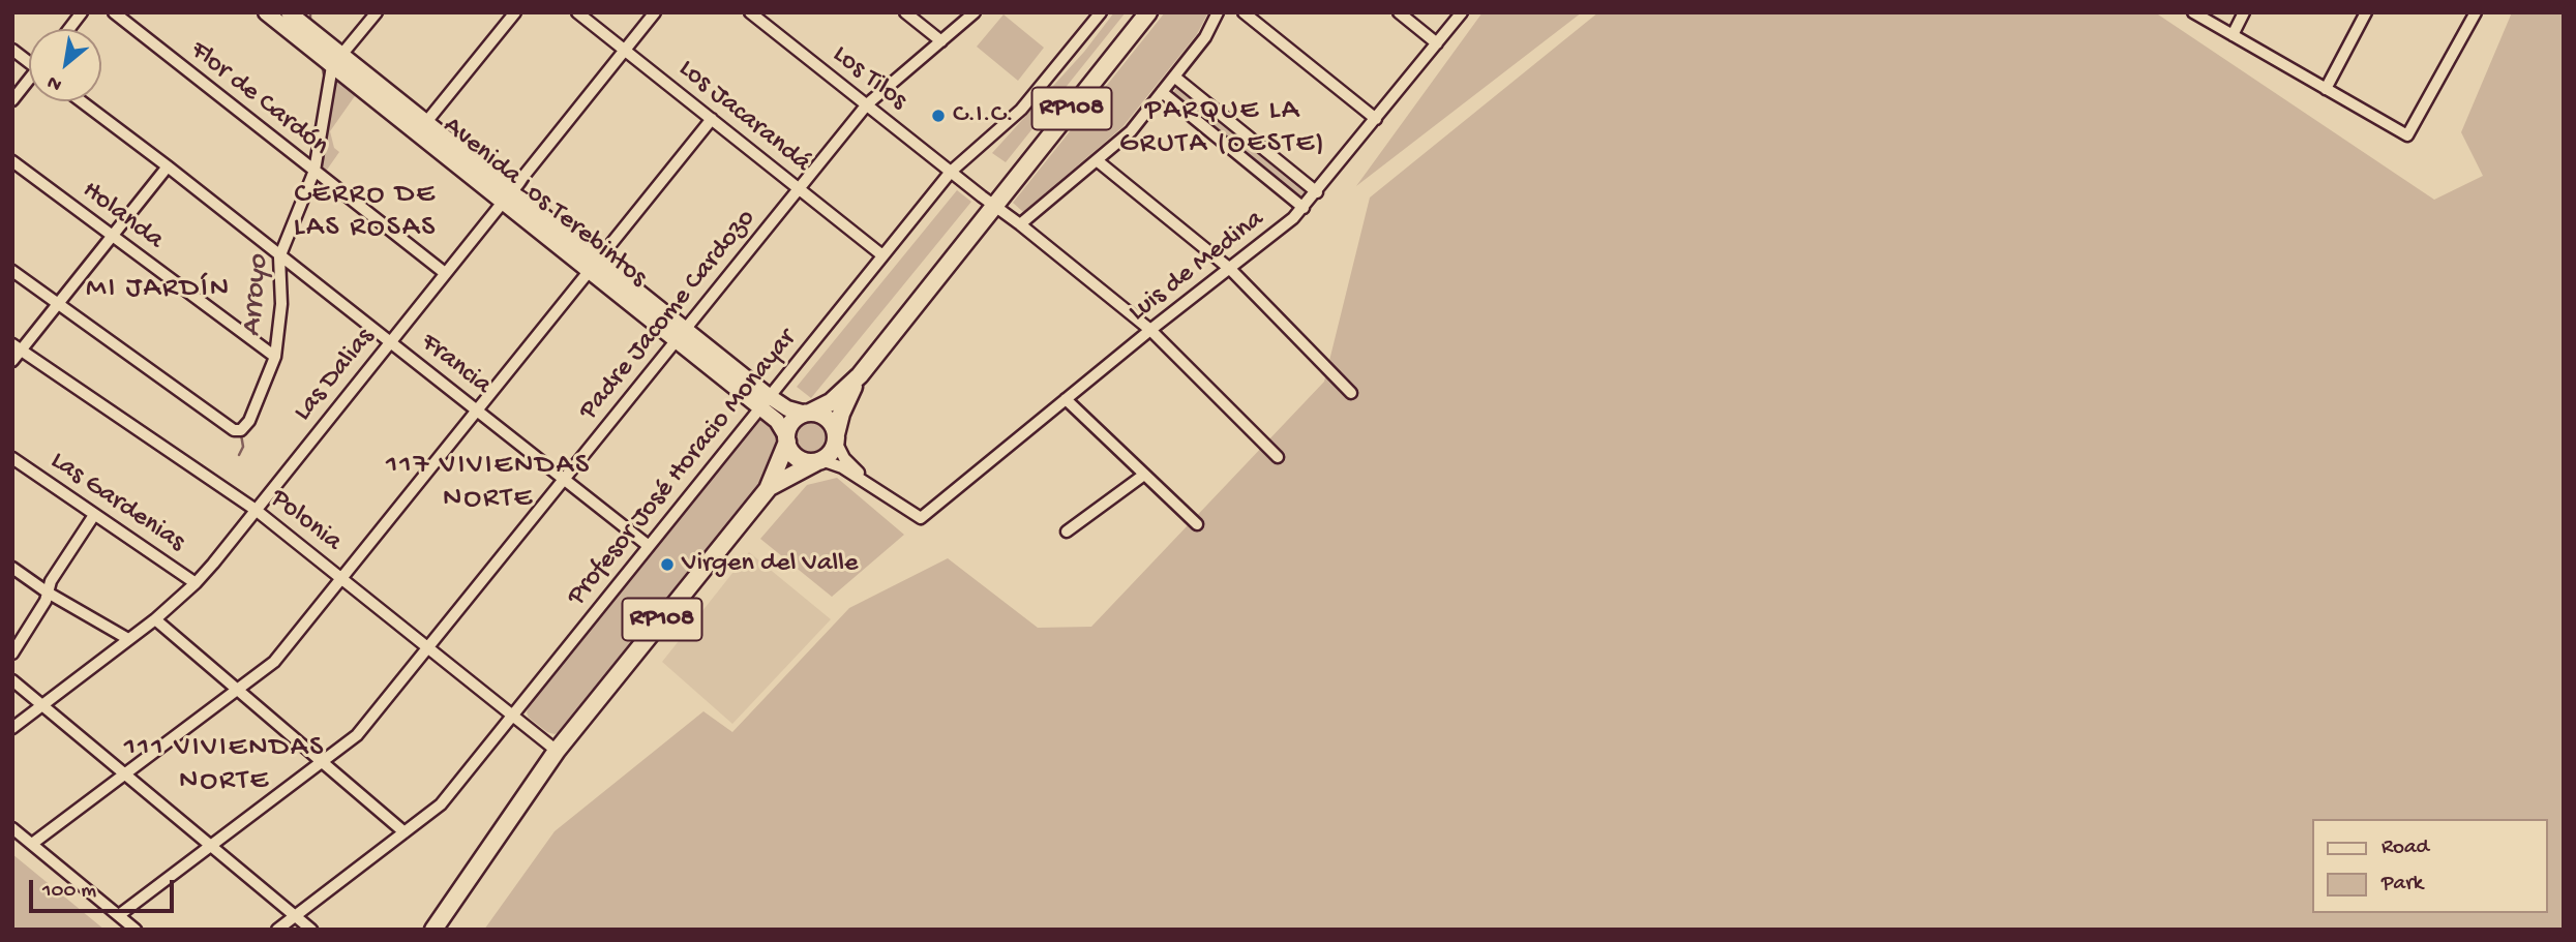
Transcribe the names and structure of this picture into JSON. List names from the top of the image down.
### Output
{
  "streets": {
    "main road": ["RP108", "Avenida Los Terebintos"],
    "street": [
      "Los Tilos",
      "Flor de Cardón",
      "Los Jacarandá",
      "Holanda",
      "Luis de Medina",
      "Padre Jacome Cardozo",
      "Francia",
      "Las Dalias",
      "Profesor José Horacio Monayar",
      "Las Gardenias",
      "Polonia"
    ]
  },
  "crossings": [
    ["Los Tilos", "RP108"],
    ["Los Tilos", "Luis de Medina"],
    ["Los Tilos", "Padre Jacome Cardozo"],
    ["Los Tilos", "Profesor José Horacio Monayar"],
    ["Flor de Cardón", "Las Dalias"],
    ["RP108", "Avenida Los Terebintos"],
    ["RP108", "Polonia"],
    ["Los Jacarandá", "Padre Jacome Cardozo"],
    ["Los Jacarandá", "Las Dalias"],
    ["Los Jacarandá", "Profesor José Horacio Monayar"],
    ["Avenida Los Terebintos", "Padre Jacome Cardozo"],
    ["Avenida Los Terebintos", "Las Dalias"],
    ["Avenida Los Terebintos", "Profesor José Horacio Monayar"],
    ["Padre Jacome Cardozo", "Francia"],
    ["Padre Jacome Cardozo", "Polonia"],
    ["Francia", "Las Dalias"],
    ["Francia", "Profesor José Horacio Monayar"],
    ["Las Dalias", "Las Gardenias"],
    ["Las Dalias", "Polonia"],
    ["Profesor José Horacio Monayar", "Polonia"]
  ],
  "districts": [
    "PARQUE LA GRUTA (OESTE)",
    "CERRO DE LAS ROSAS",
    "MI JARDÍN",
    "117 VIVIENDAS NORTE",
    "111 VIVIENDAS NORTE"
  ],
  "water": ["Arroyo"],
  "places": ["C.I.C.", "Virgen del Valle"],
  "legend": ["Road", "Park"],
  "scale_bar": "100 m",
  "north": "bottom left"
}
